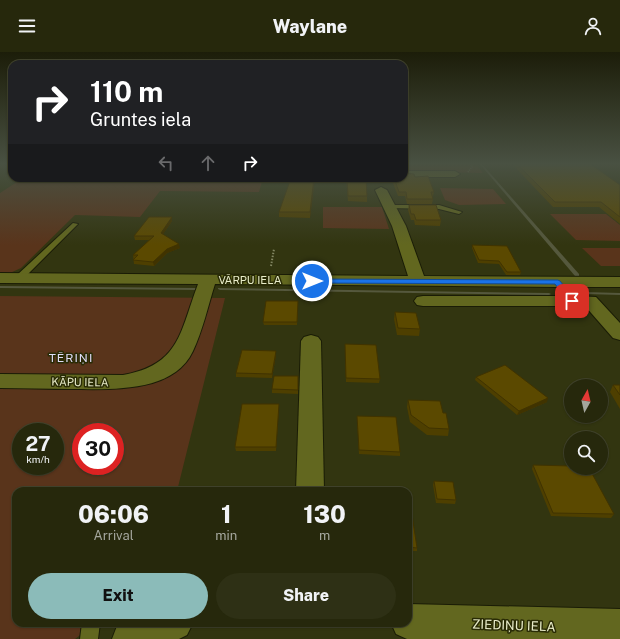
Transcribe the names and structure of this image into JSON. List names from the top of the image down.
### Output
{
  "streets": {
    "street": ["VĀRPU IELA", "KĀPU IELA", "ZIEDIŅU IELA"]
  },
  "crossings": [
    ["VĀRPU IELA", "KĀPU IELA"]
  ],
  "districts": ["TĒRIŅI"],
  "north": "top",
  "page": {
    "header": "Waylane",
    "turn": ["110 m", "Gruntes iela"],
    "speed": "27 km/h",
    "limit": "30",
    "eta": [
      "06:06",
      "Arrival",
      "1",
      "min",
      "130",
      "m"
    ],
    "buttons": ["Exit", "Share"]
  }
}
